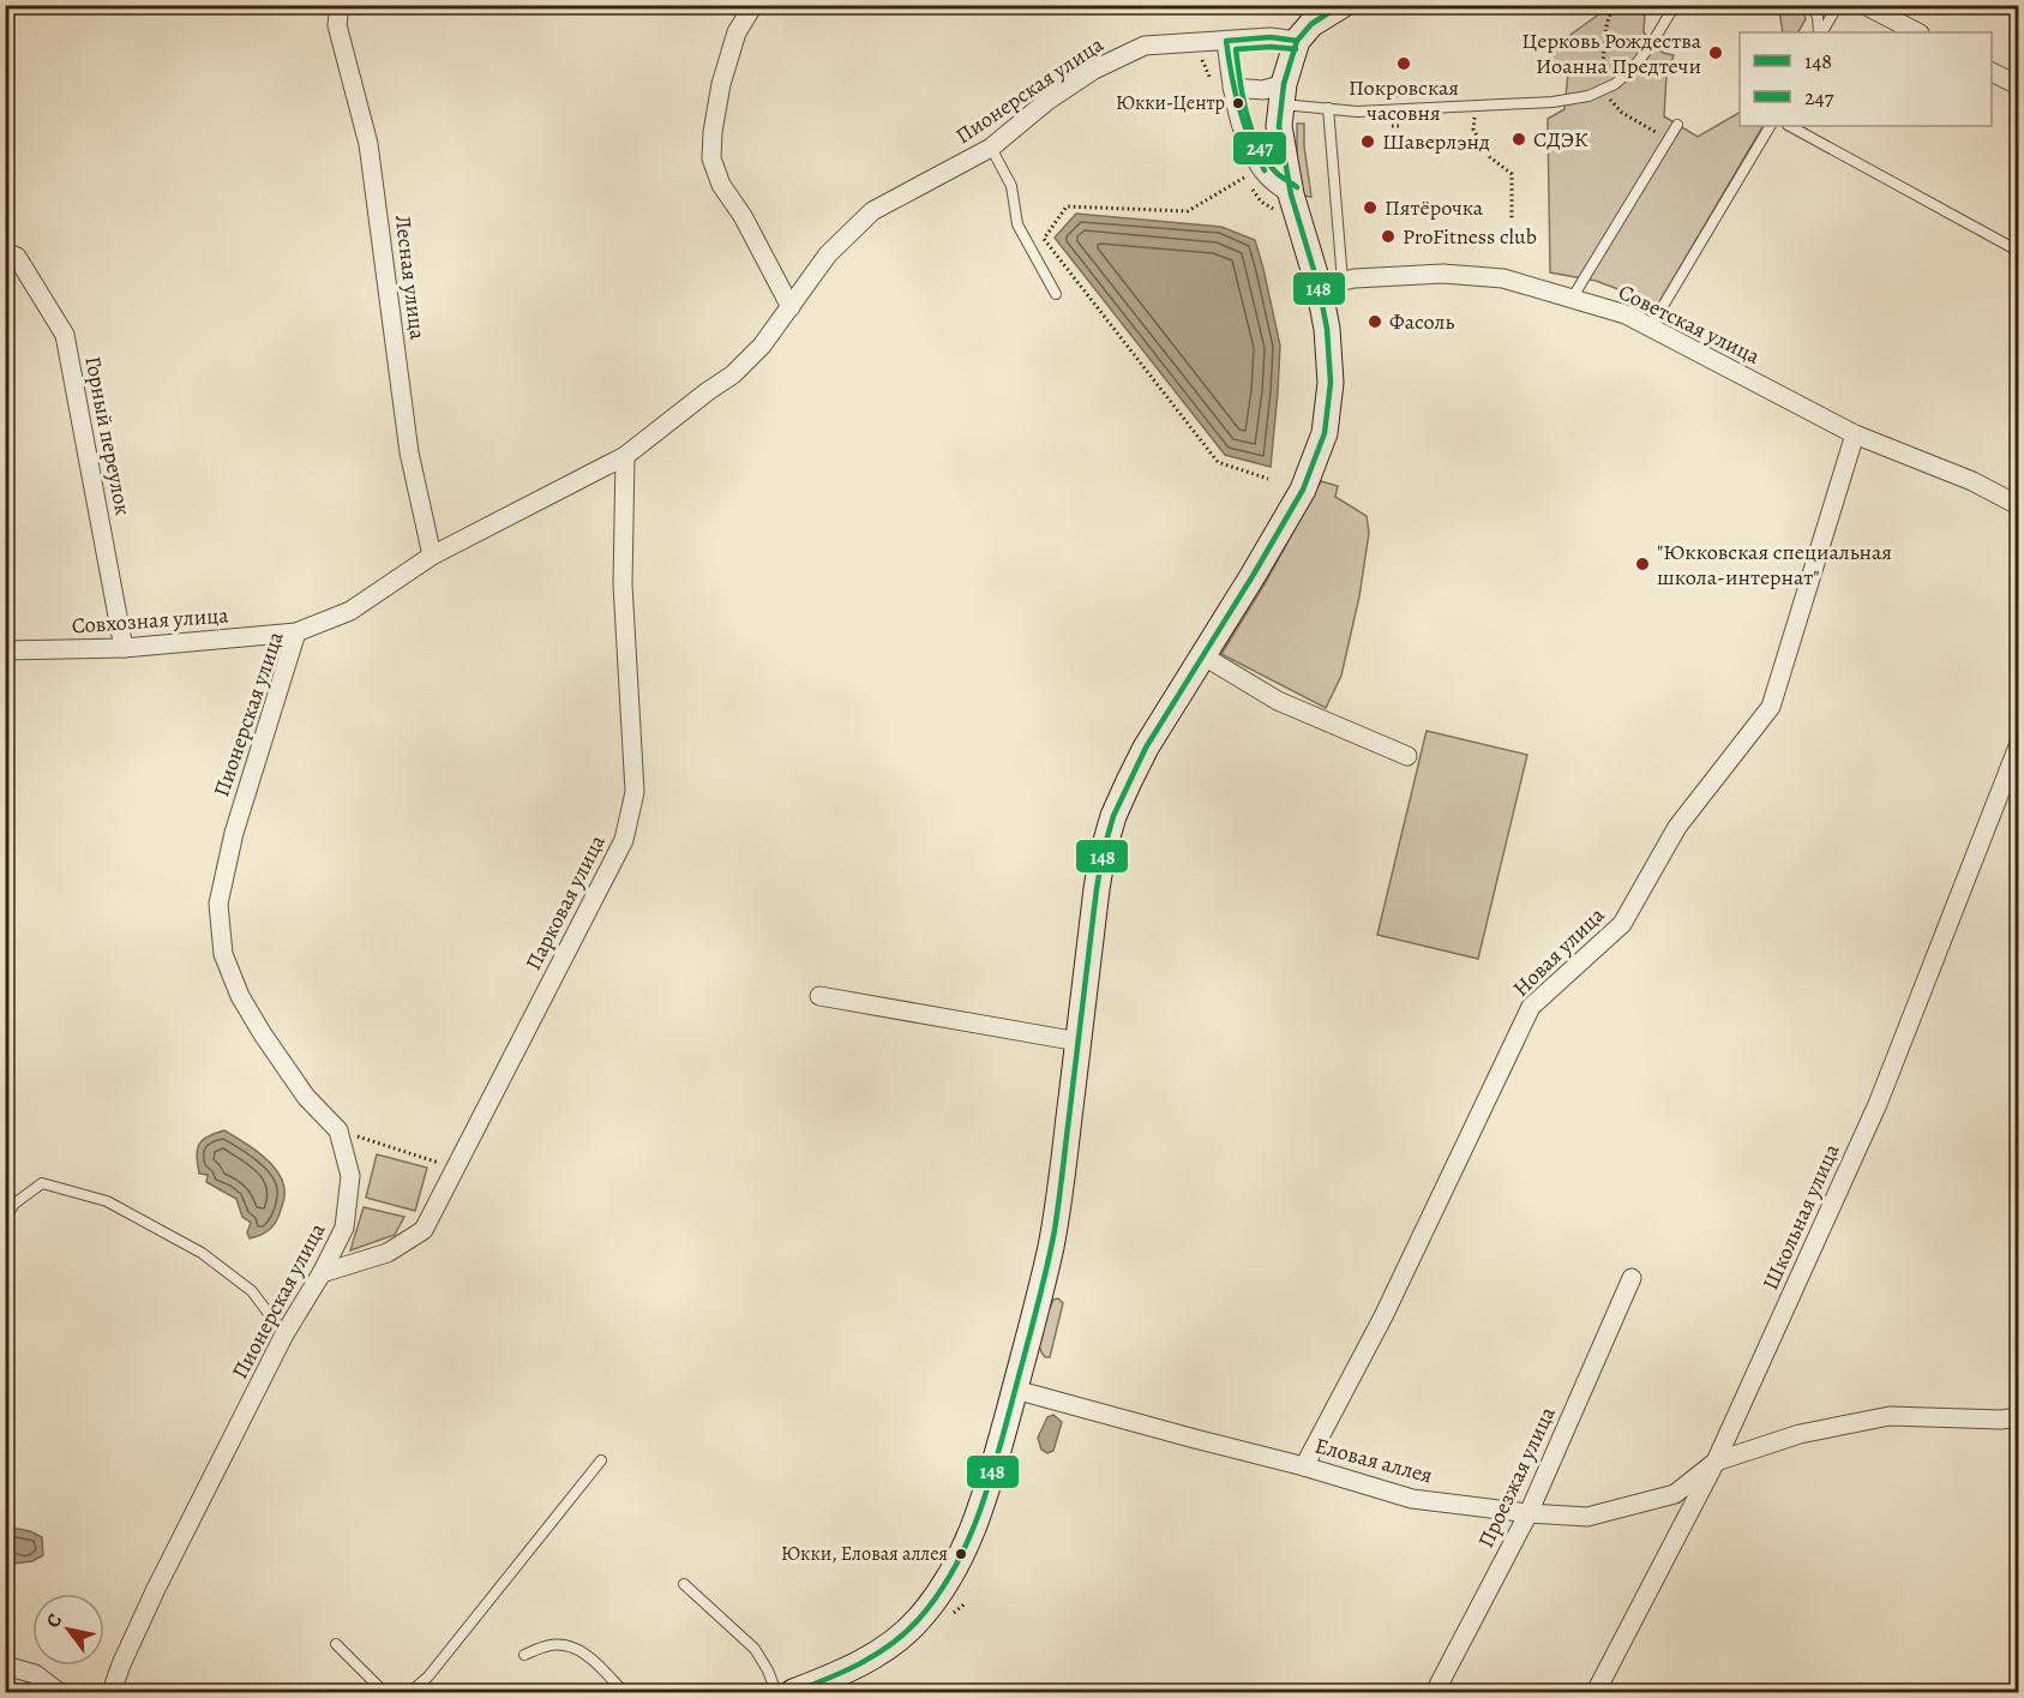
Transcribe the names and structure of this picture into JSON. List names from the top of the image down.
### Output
{
  "streets": {
    "street": [
      "Пионерская улица",
      "Лесная улица",
      "Советская улица",
      "Горный переулок",
      "Совхозная улица",
      "Парковая улица",
      "Новая улица",
      "Школьная улица",
      "Еловая аллея",
      "Проезжая улица"
    ]
  },
  "crossings": [
    ["Пионерская улица", "Лесная улица"],
    ["Пионерская улица", "Совхозная улица"],
    ["Пионерская улица", "Парковая улица"],
    ["Советская улица", "Новая улица"],
    ["Горный переулок", "Совхозная улица"],
    ["Новая улица", "Еловая аллея"],
    ["Школьная улица", "Еловая аллея"],
    ["Еловая аллея", "Проезжая улица"]
  ],
  "places": [
    "Церковь Рождества Иоанна Предтечи",
    "Покровская часовня",
    "Юкки-Центр",
    "СДЭК",
    "Шаверлэнд",
    "Пятёрочка",
    "ProFitness club",
    "Фасоль",
    "\"Юкковская специальная школа-интернат\"",
    "Юкки, Еловая аллея"
  ],
  "lines": ["transit line 148", "transit line 247"],
  "legend": ["148", "247"],
  "north": "top left"
}
